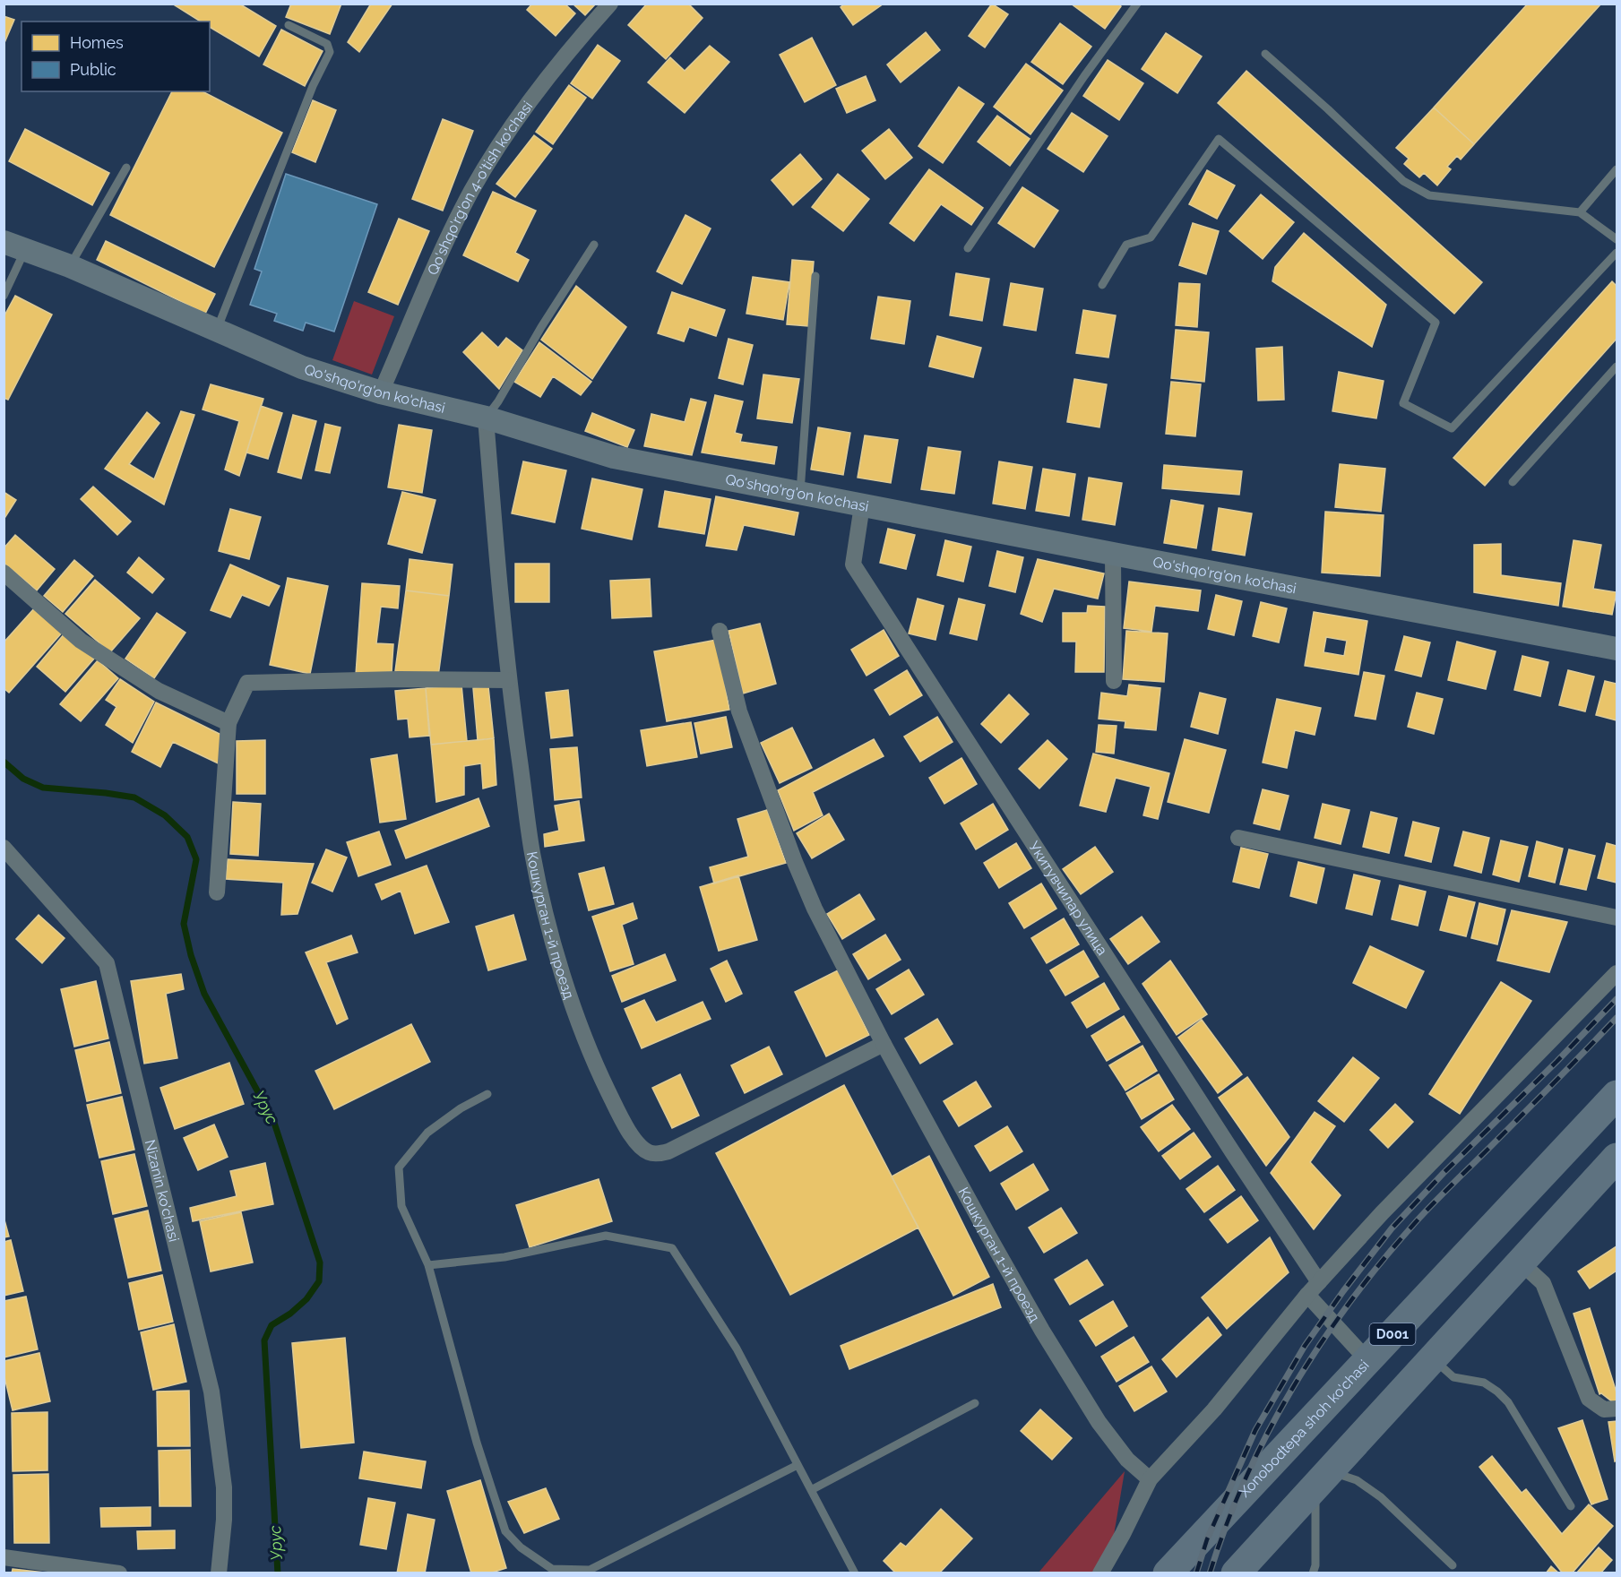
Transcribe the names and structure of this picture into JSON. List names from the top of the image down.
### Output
{
  "streets": {
    "highway": ["D001", "Xonobodtepa shoh ko'chasi"],
    "street": [
      "Qo'shqo'rg'on 4-o'tish ko'chasi",
      "Qo'shqo'rg'on ko'chasi",
      "Укитувчилар улица",
      "Кошкурган 1-й проезд",
      "Nizanin ko'chasi"
    ]
  },
  "crossings": [
    ["Qo'shqo'rg'on 4-o'tish ko'chasi", "Qo'shqo'rg'on ko'chasi"],
    ["Qo'shqo'rg'on ko'chasi", "Укитувчилар улица"],
    ["Qo'shqo'rg'on ko'chasi", "Кошкурган 1-й проезд"]
  ],
  "water": ["Урус"],
  "legend": ["Homes", "Public"]
}
